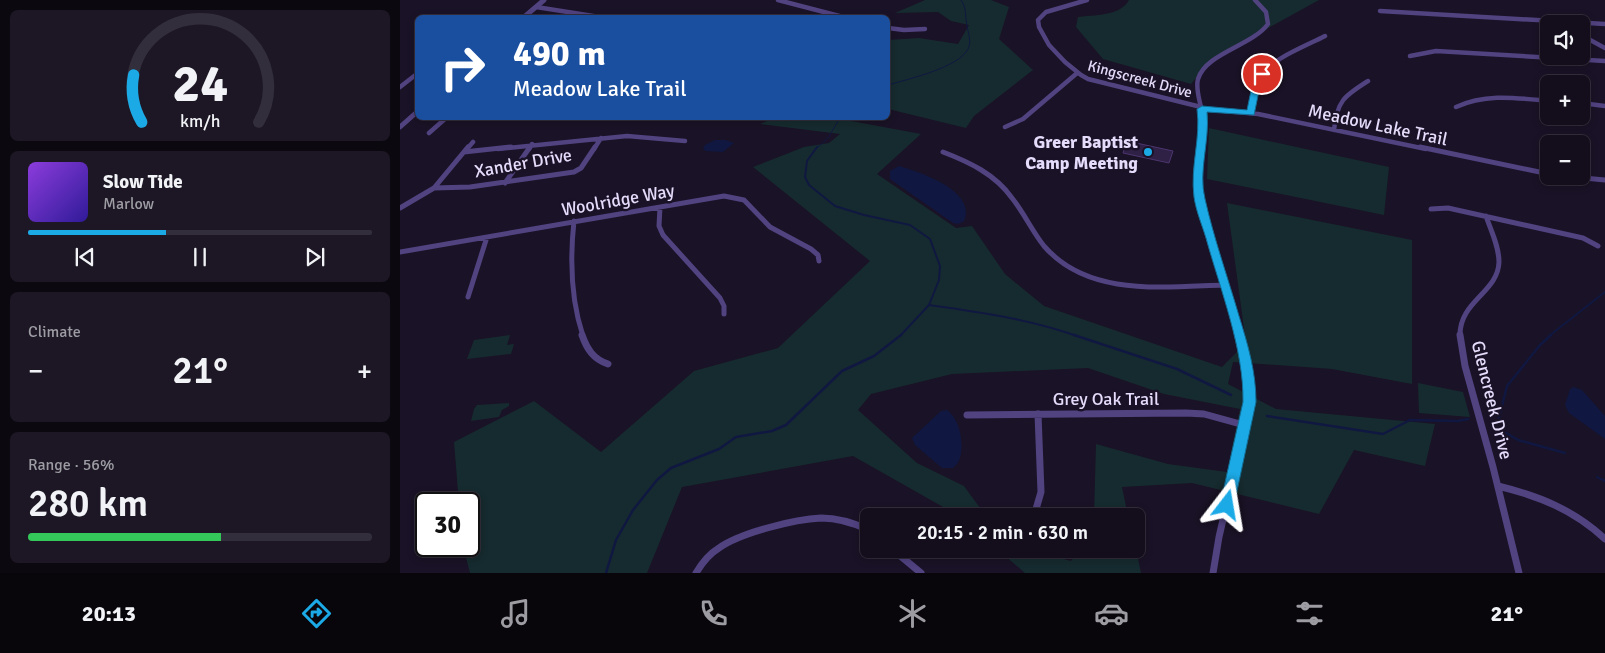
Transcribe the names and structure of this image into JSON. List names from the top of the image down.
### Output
{
  "streets": {
    "street": [
      "Kingscreek Drive",
      "Meadow Lake Trail",
      "Xander Drive",
      "Woolridge Way",
      "Grey Oak Trail",
      "Glencreek Drive"
    ]
  },
  "crossings": [
    ["Kingscreek Drive", "Meadow Lake Trail"]
  ],
  "places": ["Greer Baptist Camp Meeting"],
  "page": {
    "map_buttons": ["+", "−"],
    "turn": ["490 m", "Meadow Lake Trail"],
    "song": ["Slow Tide", "Marlow"],
    "tile": [
      "Climate",
      ["Range · 56%", "280 km"]
    ],
    "heat": ["−", "21°", "+"],
    "limit": "30",
    "trip": "20:15 · 2 min · 630 m",
    "tabs": ["20:13", "21°"],
    "gauge": ["24", "km/h"]
  }
}
